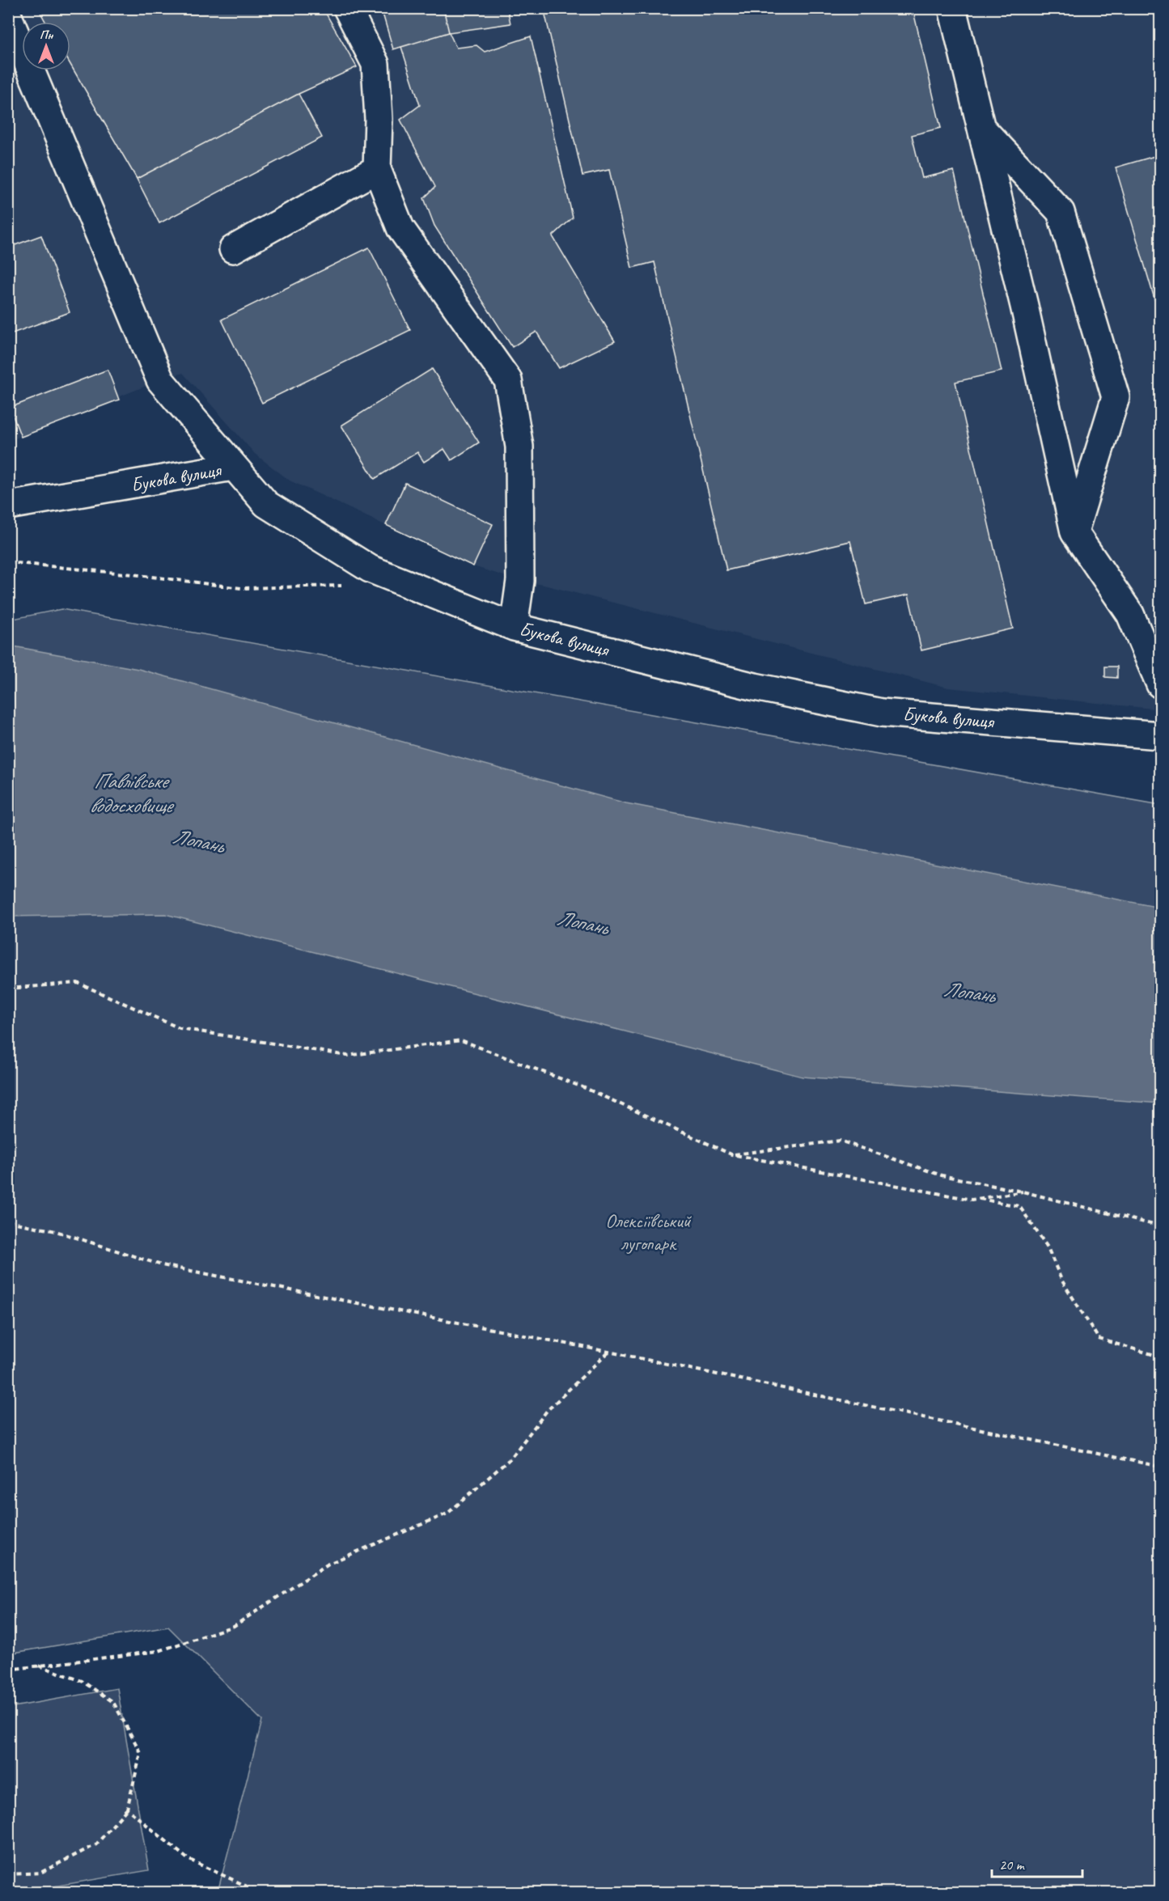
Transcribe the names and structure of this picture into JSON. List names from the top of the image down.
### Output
{
  "streets": {
    "street": ["Букова вулиця"]
  },
  "water": ["Павлівське водосховище", "Лопань"],
  "parks": ["Олексіївський лугопарк"],
  "scale_bar": "20 m",
  "north": "top"
}
